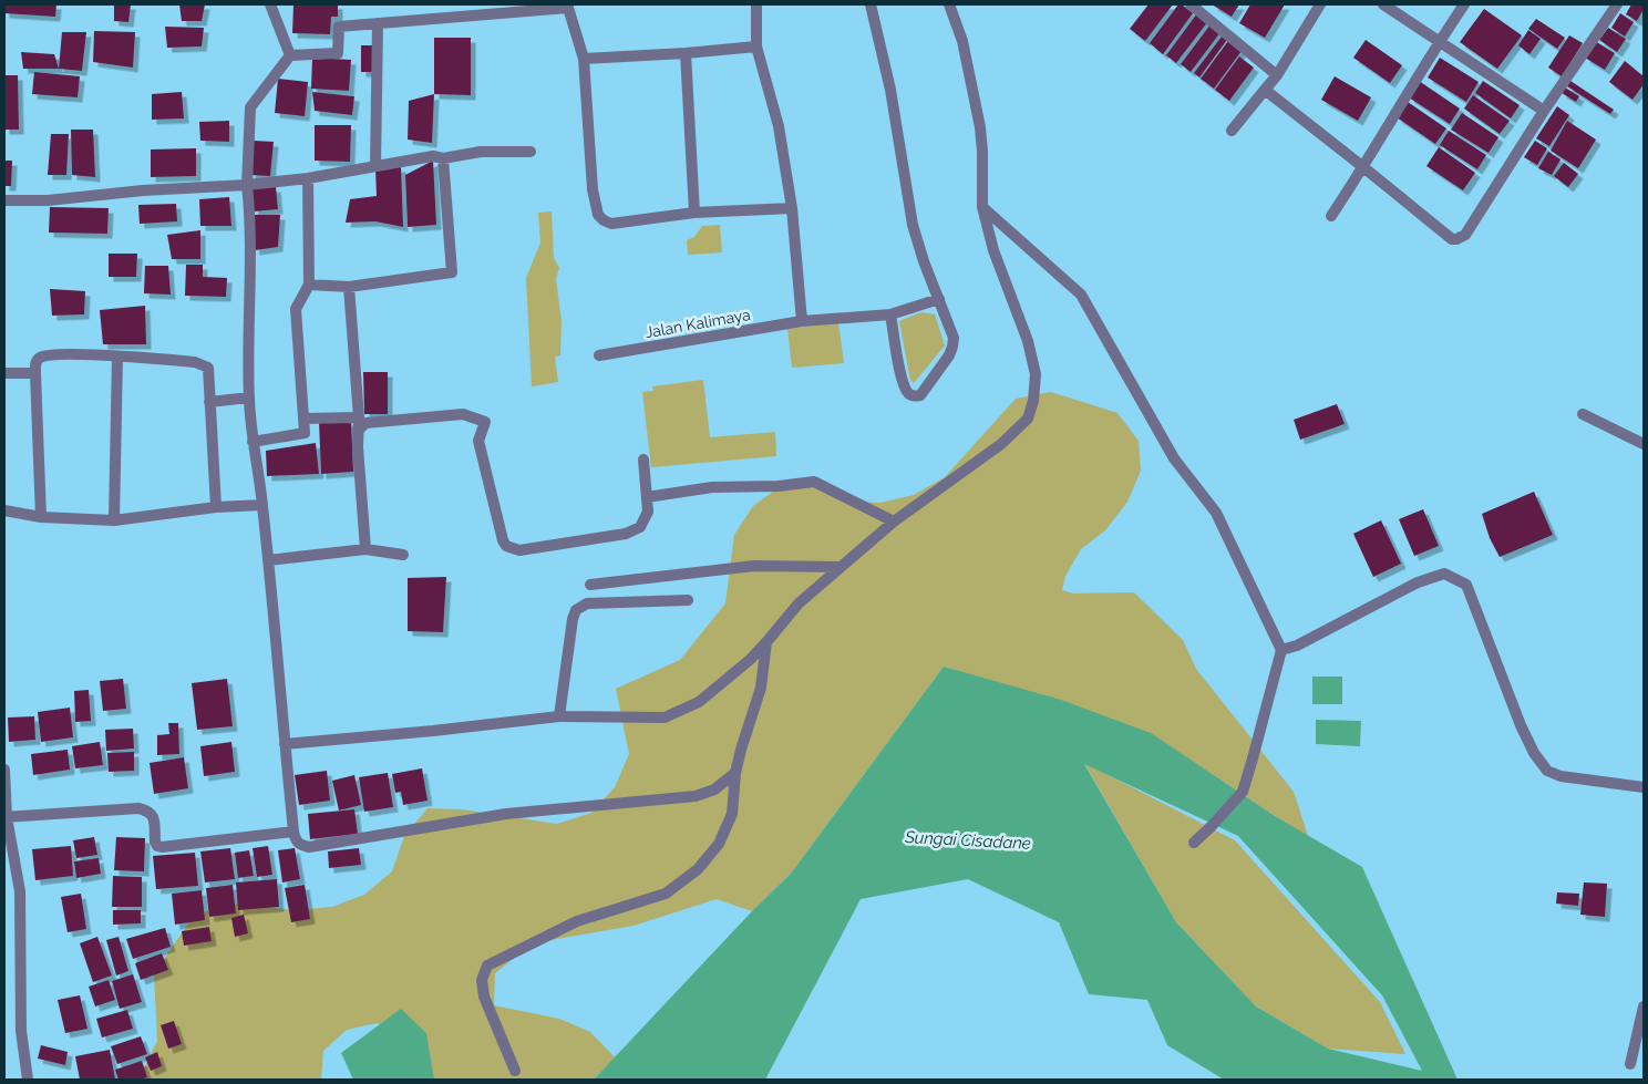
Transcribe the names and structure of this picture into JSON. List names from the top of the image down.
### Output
{
  "streets": {
    "street": ["Jalan Kalimaya"]
  },
  "water": ["Sungai Cisadane"]
}
